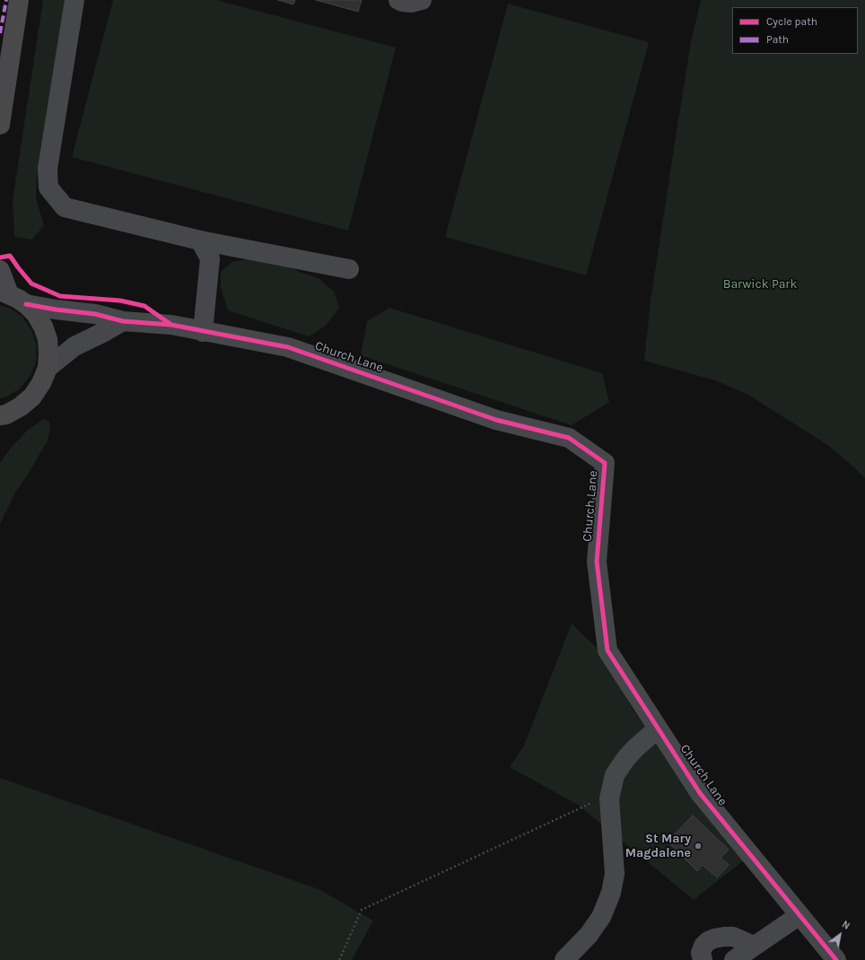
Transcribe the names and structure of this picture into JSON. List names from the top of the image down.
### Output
{
  "streets": {
    "street": ["Church Lane"]
  },
  "parks": ["Barwick Park"],
  "places": ["St Mary Magdalene"],
  "legend": ["Cycle path", "Path"],
  "north": "top right"
}
